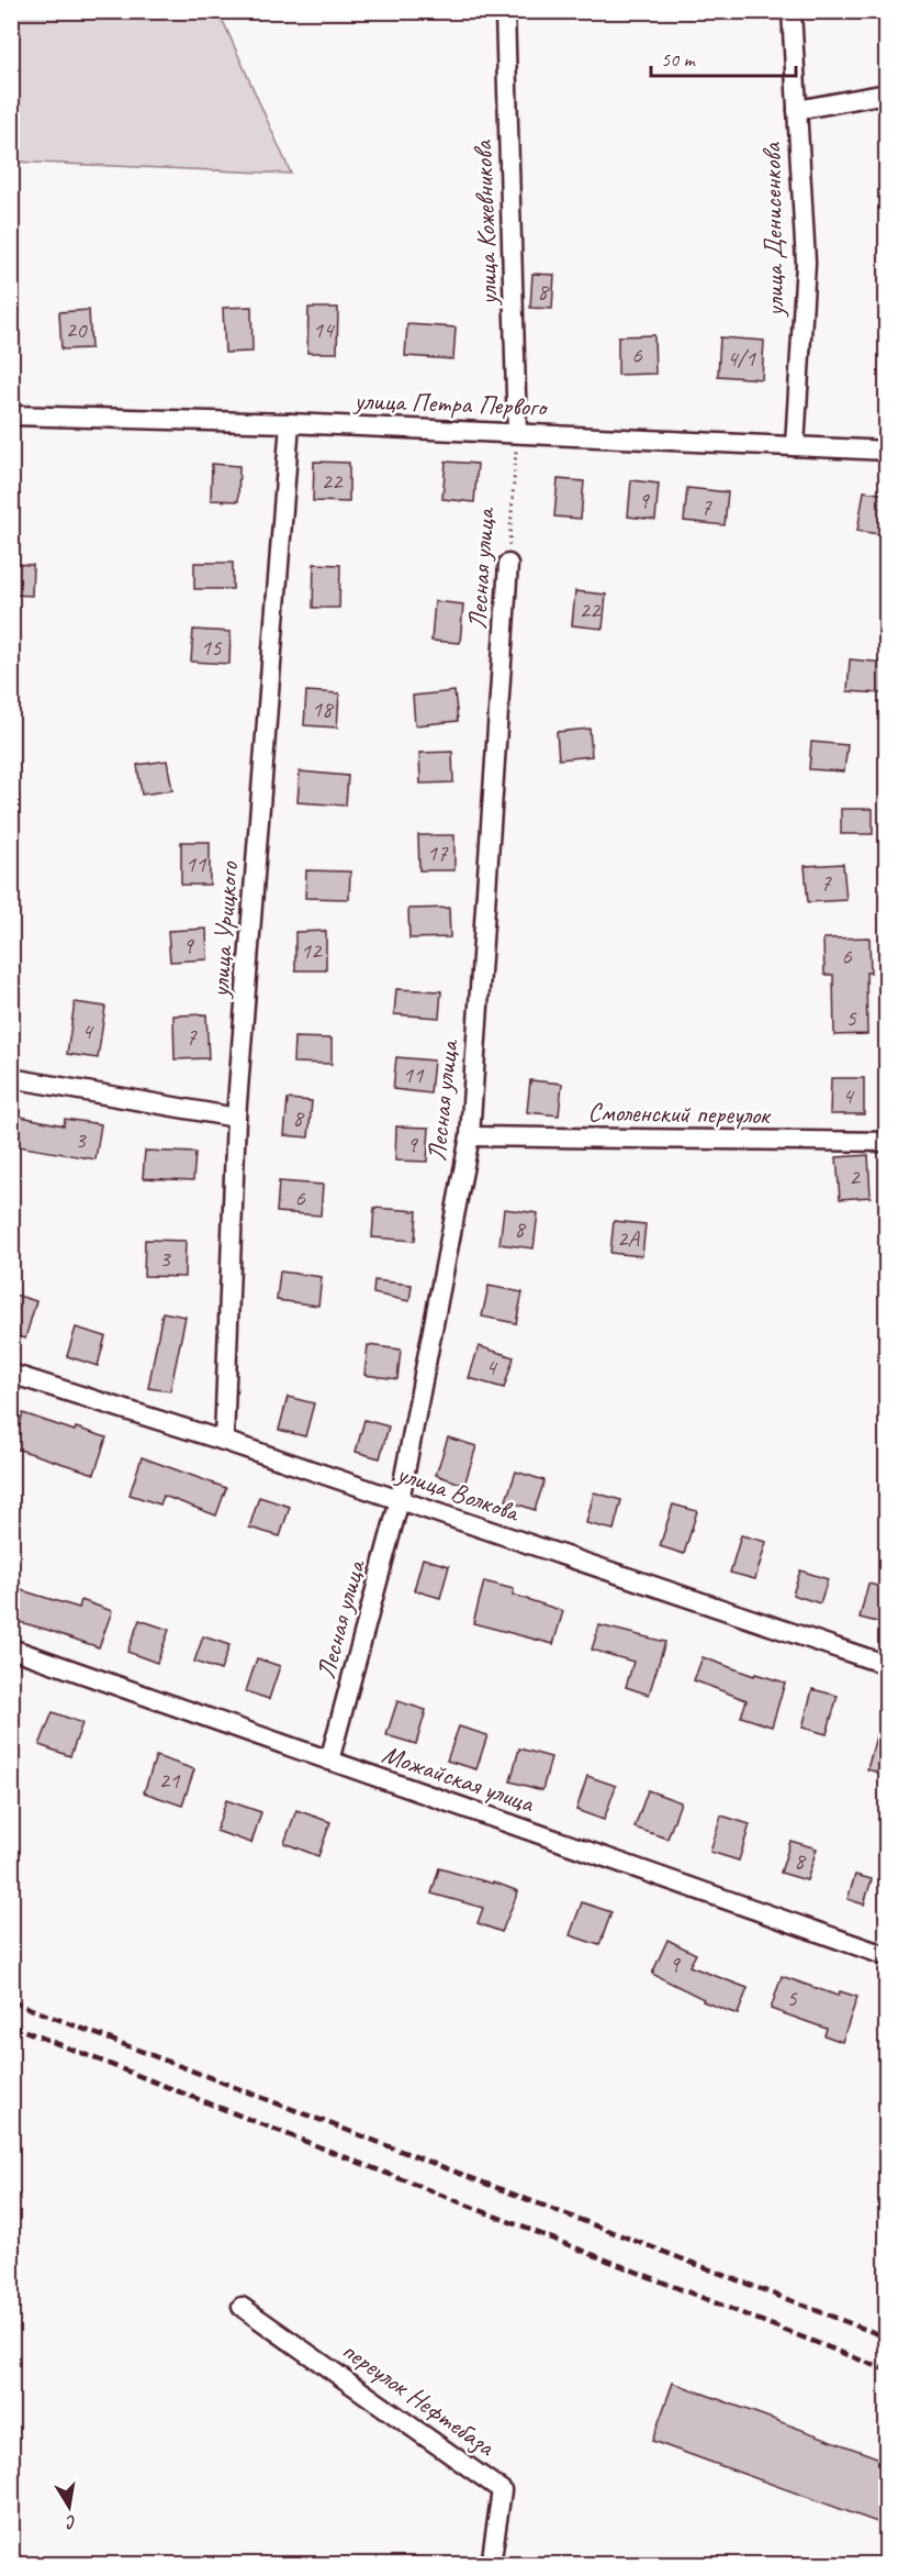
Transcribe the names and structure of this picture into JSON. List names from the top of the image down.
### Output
{
  "streets": {
    "street": [
      "улица Кожевникова",
      "улица Денисенкова",
      "улица Петра Первого",
      "Лесная улица",
      "улица Урицкого",
      "Смоленский переулок",
      "улица Волкова",
      "Можайская улица",
      "переулок Нефтебаза"
    ]
  },
  "crossings": [
    ["улица Кожевникова", "улица Петра Первого"],
    ["улица Кожевникова", "Лесная улица"],
    ["улица Денисенкова", "улица Петра Первого"],
    ["улица Петра Первого", "Лесная улица"],
    ["улица Петра Первого", "улица Урицкого"],
    ["Лесная улица", "Смоленский переулок"],
    ["Лесная улица", "улица Волкова"],
    ["Лесная улица", "Можайская улица"],
    ["улица Урицкого", "улица Волкова"]
  ],
  "house_numbers": [
    "8",
    "20",
    "14",
    "6",
    "4/1",
    "22",
    "9",
    "7",
    "22",
    "15",
    "18",
    "17",
    "11",
    "7",
    "9",
    "12",
    "6",
    "5",
    "4",
    "7",
    "11",
    "4",
    "8",
    "3",
    "9",
    "2",
    "6",
    "8",
    "2А",
    "3",
    "4",
    "21",
    "8",
    "9",
    "5"
  ],
  "scale_bar": "50 m",
  "north": "bottom"
}
